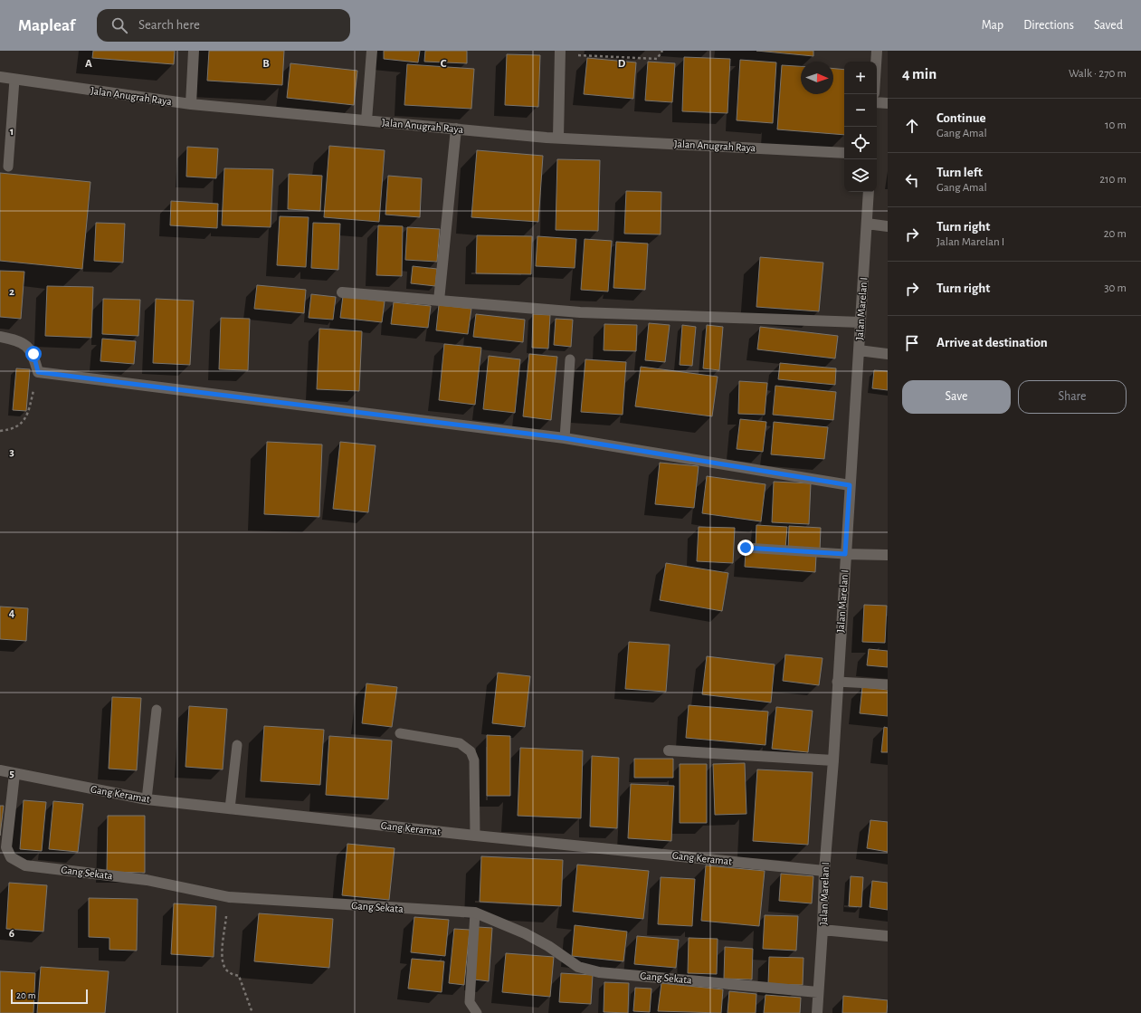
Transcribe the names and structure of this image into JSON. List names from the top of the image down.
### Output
{
  "streets": {
    "street": [
      "Jalan Anugrah Raya",
      "Jalan Marelan I",
      "Gang Keramat",
      "Gang Sekata"
    ]
  },
  "crossings": [
    ["Jalan Marelan I", "Gang Keramat"],
    ["Jalan Marelan I", "Gang Sekata"],
    ["Gang Keramat", "Gang Sekata"]
  ],
  "scale_bar": "20 m",
  "north": "right",
  "page": {
    "header": "Mapleaf",
    "search": "Search here",
    "nav": ["Map", "Directions", "Saved"],
    "heading": ["4 min", "Walk · 270 m"],
    "map_buttons": ["+", "−"],
    "list": [
      ["Continue", "Gang Amal", "10 m"],
      ["Turn left", "Gang Amal", "210 m"],
      ["Turn right", "Jalan Marelan I", "20 m"],
      ["Turn right", "30 m"],
      "Arrive at destination"
    ],
    "buttons": ["Save", "Share"],
    "scale": "20 m"
  },
  "grid": {
    "columns": [
      "A",
      "B",
      "C",
      "D"
    ],
    "rows": [
      "1",
      "2",
      "3",
      "4",
      "5",
      "6"
    ]
  }
}
